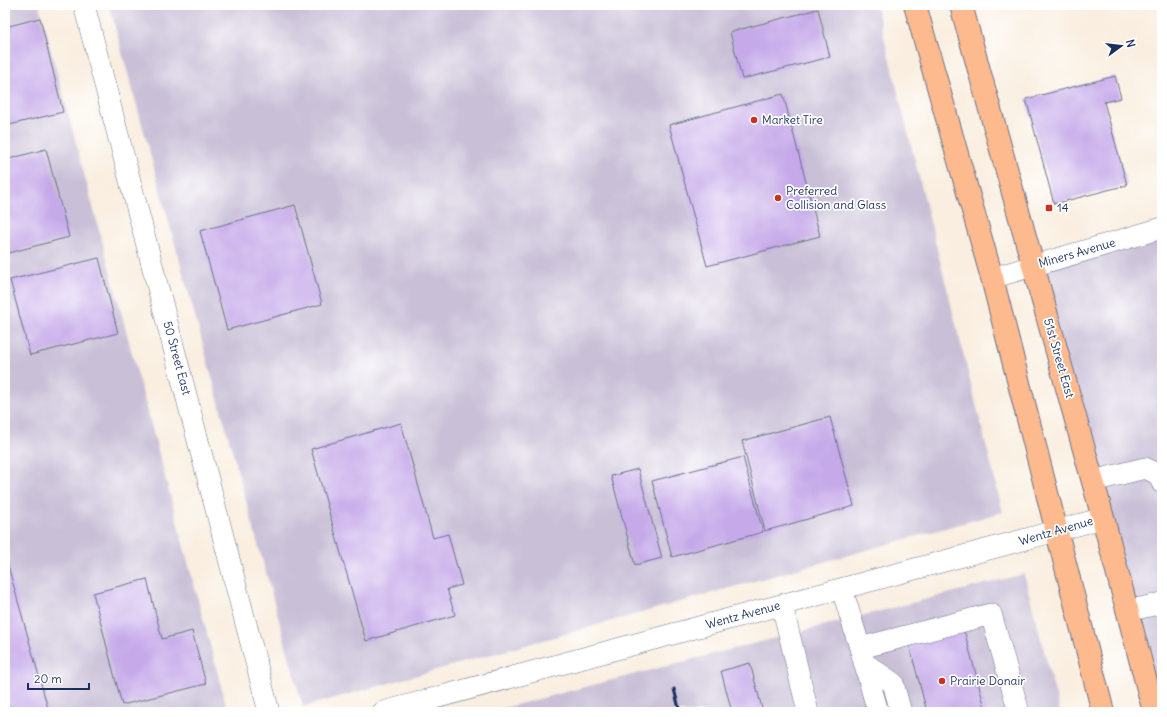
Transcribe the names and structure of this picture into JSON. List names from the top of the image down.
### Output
{
  "streets": {
    "main road": ["51st Street East"],
    "street": ["Miners Avenue", "50 Street East", "Wentz Avenue"]
  },
  "crossings": [
    ["Miners Avenue", "51st Street East"],
    ["51st Street East", "Wentz Avenue"]
  ],
  "places": {
    "other": ["Market Tire", "Preferred Collision and Glass", "Prairie Donair"],
    "transit": ["14"]
  },
  "scale_bar": "20 m",
  "north": "right"
}
